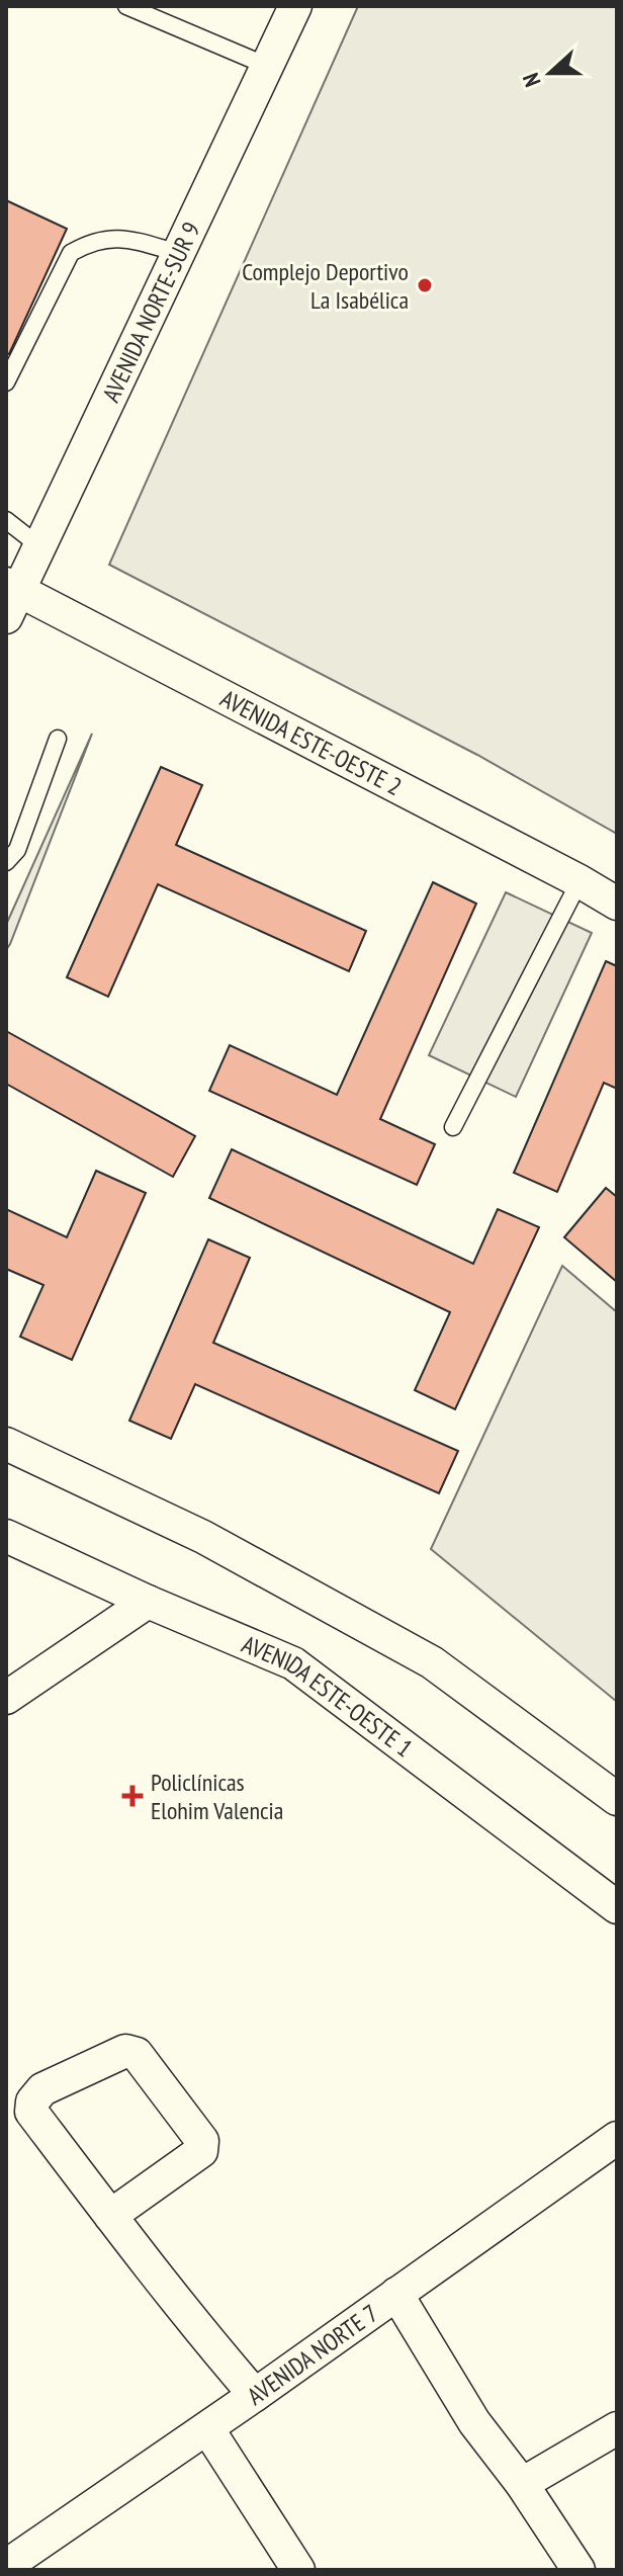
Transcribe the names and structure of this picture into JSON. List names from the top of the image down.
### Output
{
  "streets": {
    "street": [
      "AVENIDA NORTE-SUR 9",
      "AVENIDA ESTE-OESTE 2",
      "AVENIDA ESTE-OESTE 1",
      "AVENIDA NORTE 7"
    ]
  },
  "crossings": [
    ["AVENIDA NORTE-SUR 9", "AVENIDA ESTE-OESTE 2"]
  ],
  "places": {
    "other": ["Complejo Deportivo La Isabélica"],
    "health": ["Policlínicas Elohim Valencia"]
  },
  "north": "left"
}
